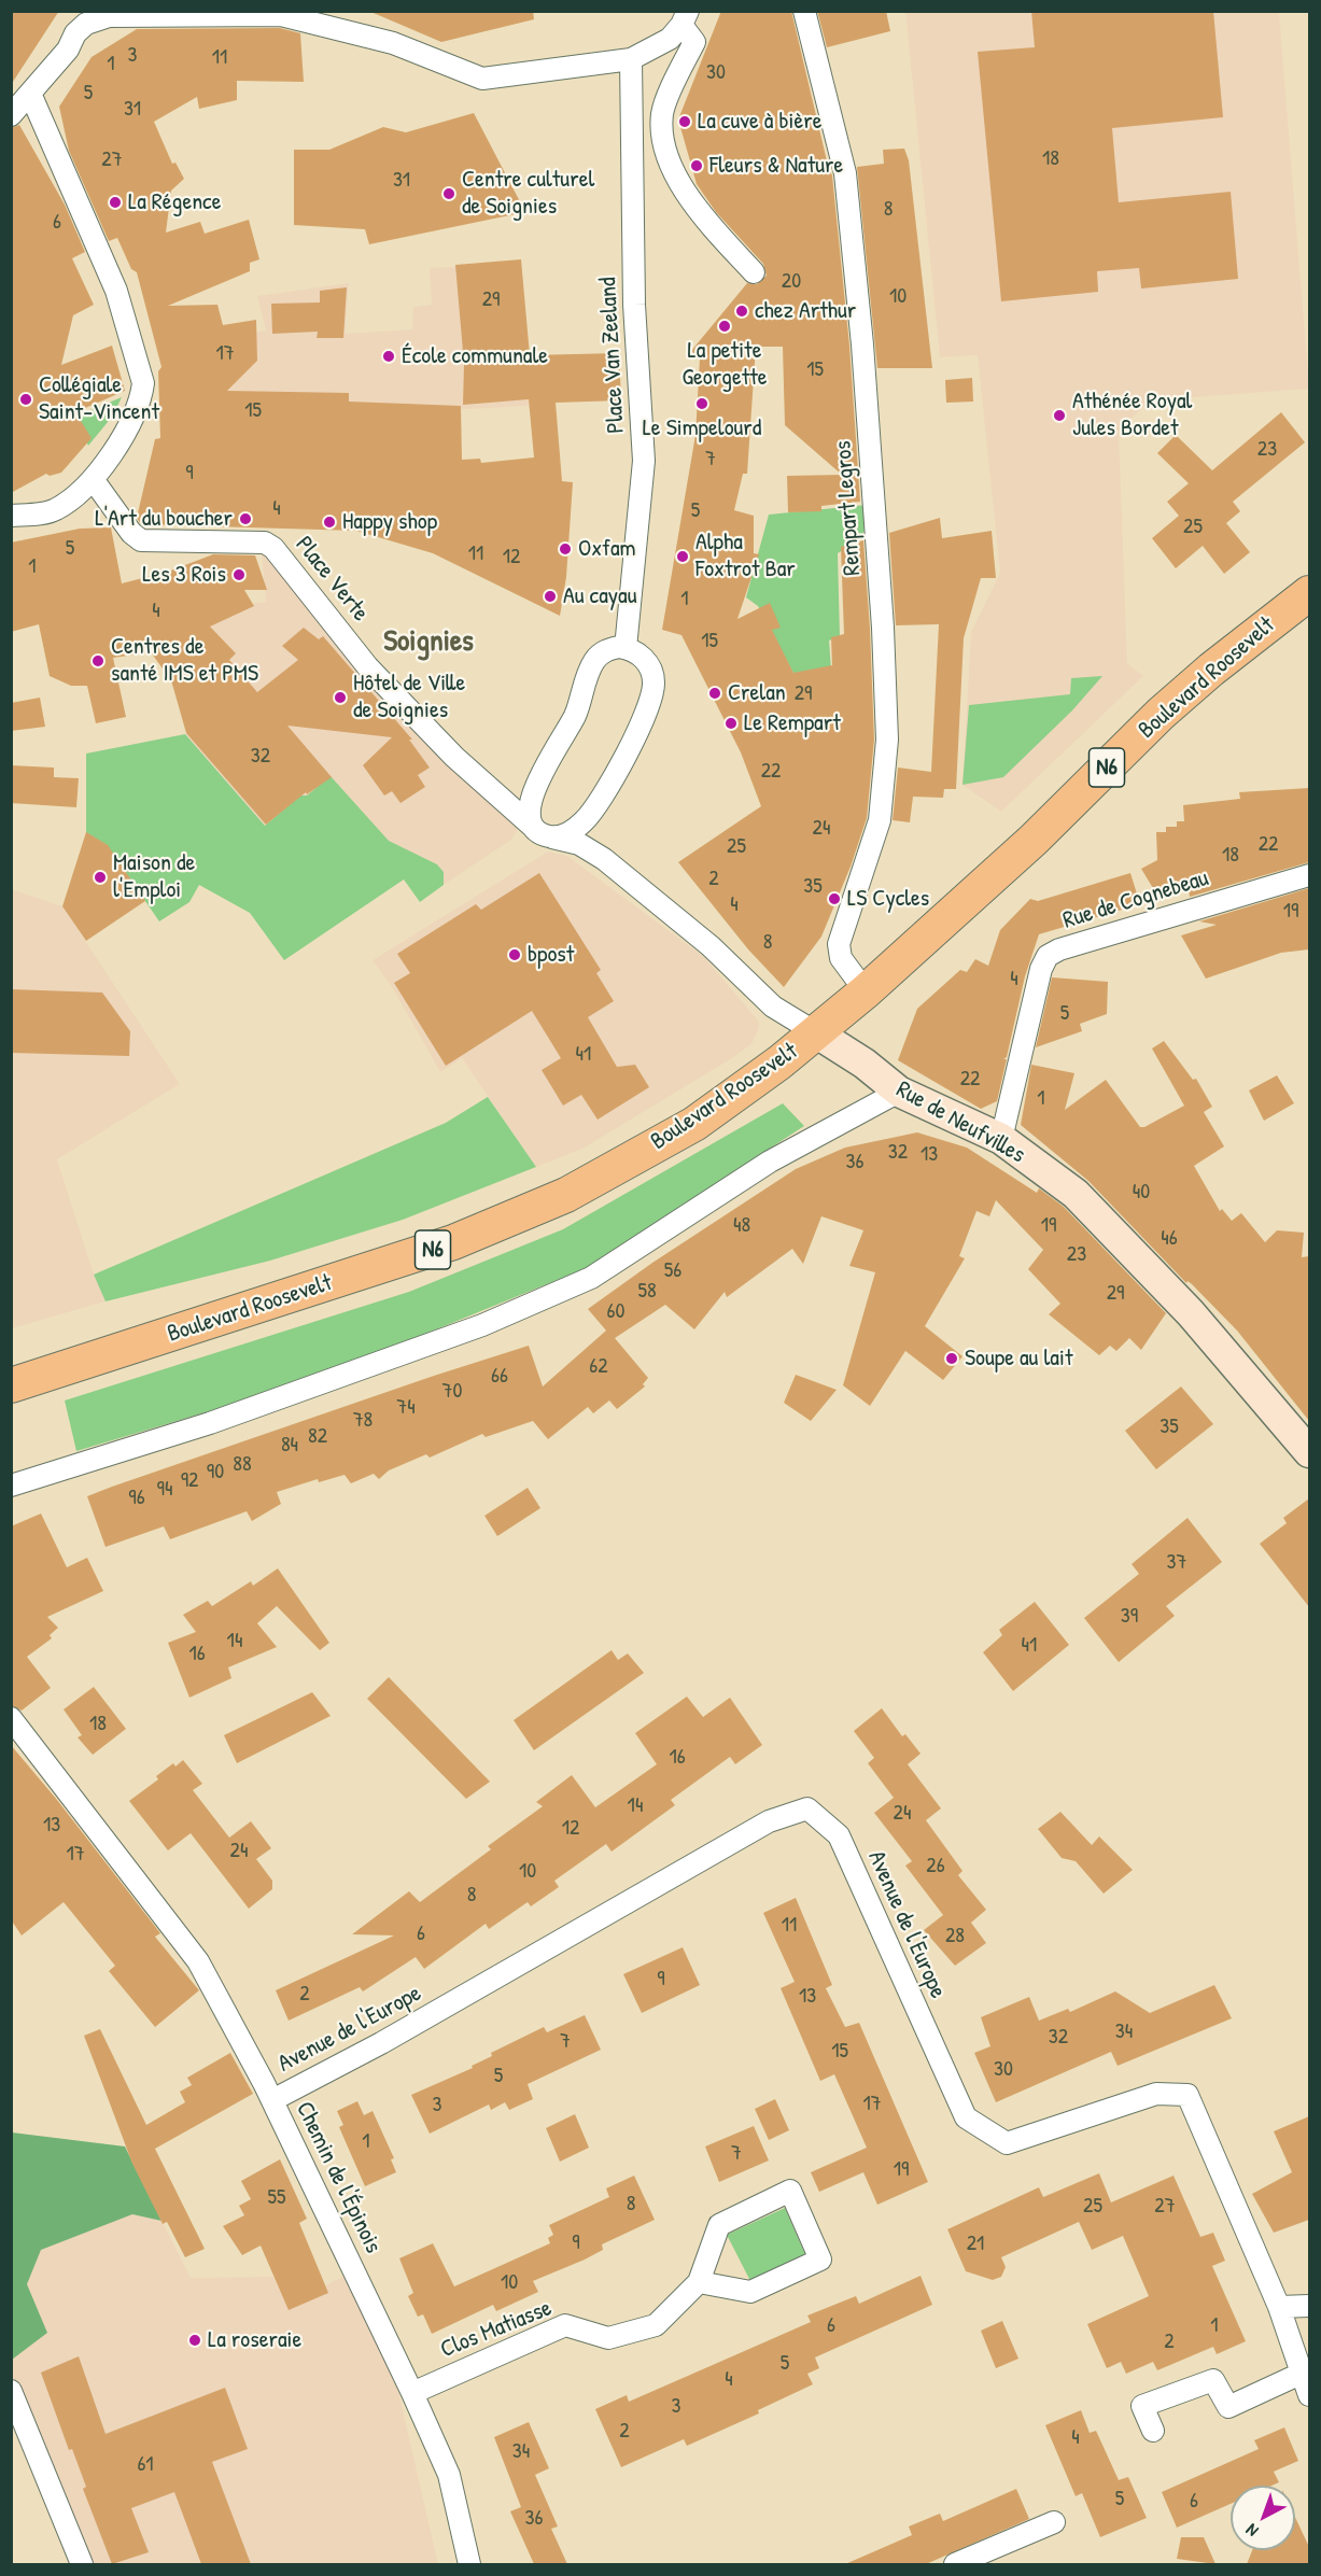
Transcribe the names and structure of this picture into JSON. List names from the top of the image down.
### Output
{
  "streets": {
    "main road": ["Boulevard Roosevelt", "N6", "Rue de Neufvilles"],
    "street": [
      "Place Van Zeeland",
      "Rempart Legros",
      "Place Verte",
      "Rue de Cognebeau",
      "Avenue de l'Europe",
      "Chemin de l'Épinois",
      "Clos Matiasse"
    ]
  },
  "crossings": [
    ["Rempart Legros", "Boulevard Roosevelt"],
    ["Boulevard Roosevelt", "Rue de Neufvilles"],
    ["Rue de Cognebeau", "Rue de Neufvilles"],
    ["Avenue de l'Europe", "Chemin de l'Épinois"],
    ["Chemin de l'Épinois", "Clos Matiasse"]
  ],
  "districts": ["Soignies"],
  "places": [
    "La cuve à bière",
    "Fleurs & Nature",
    "Centre culturel de Soignies",
    "La Régence",
    "chez Arthur",
    "La petite Georgette",
    "École communale",
    "Collégiale Saint-Vincent",
    "Le Simpelourd",
    "Athénée Royal Jules Bordet",
    "L'Art du boucher",
    "Happy shop",
    "Oxfam",
    "Alpha Foxtrot Bar",
    "Les 3 Rois",
    "Au cayau",
    "Centres de santé IMS et PMS",
    "Crelan",
    "Hôtel de Ville de Soignies",
    "Le Rempart",
    "Maison de l'Emploi",
    "LS Cycles",
    "bpost",
    "Soupe au lait",
    "La roseraie"
  ],
  "house_numbers": [
    "3",
    "11",
    "1",
    "30",
    "5",
    "31",
    "18",
    "27",
    "31",
    "8",
    "6",
    "20",
    "10",
    "29",
    "17",
    "15",
    "15",
    "23",
    "7",
    "9",
    "4",
    "5",
    "25",
    "5",
    "11",
    "12",
    "1",
    "1",
    "4",
    "15",
    "29",
    "32",
    "22",
    "24",
    "22",
    "25",
    "18",
    "2",
    "35",
    "4",
    "19",
    "8",
    "4",
    "5",
    "41",
    "22",
    "1",
    "32",
    "13",
    "36",
    "40",
    "48",
    "19",
    "46",
    "23",
    "56",
    "58",
    "29",
    "60",
    "62",
    "66",
    "70",
    "74",
    "78",
    "35",
    "82",
    "84",
    "88",
    "90",
    "92",
    "94",
    "96",
    "37",
    "39",
    "14",
    "41",
    "16",
    "18",
    "16",
    "14",
    "24",
    "13",
    "12",
    "24",
    "17",
    "26",
    "10",
    "8",
    "11",
    "6",
    "28",
    "9",
    "2",
    "13",
    "34",
    "32",
    "7",
    "15",
    "30",
    "5",
    "17",
    "3",
    "1",
    "7",
    "19",
    "55",
    "8",
    "25",
    "27",
    "9",
    "21",
    "10",
    "6",
    "1",
    "2",
    "5",
    "4",
    "3",
    "2",
    "4",
    "34",
    "61",
    "5",
    "6",
    "36"
  ],
  "north": "bottom left"
}
